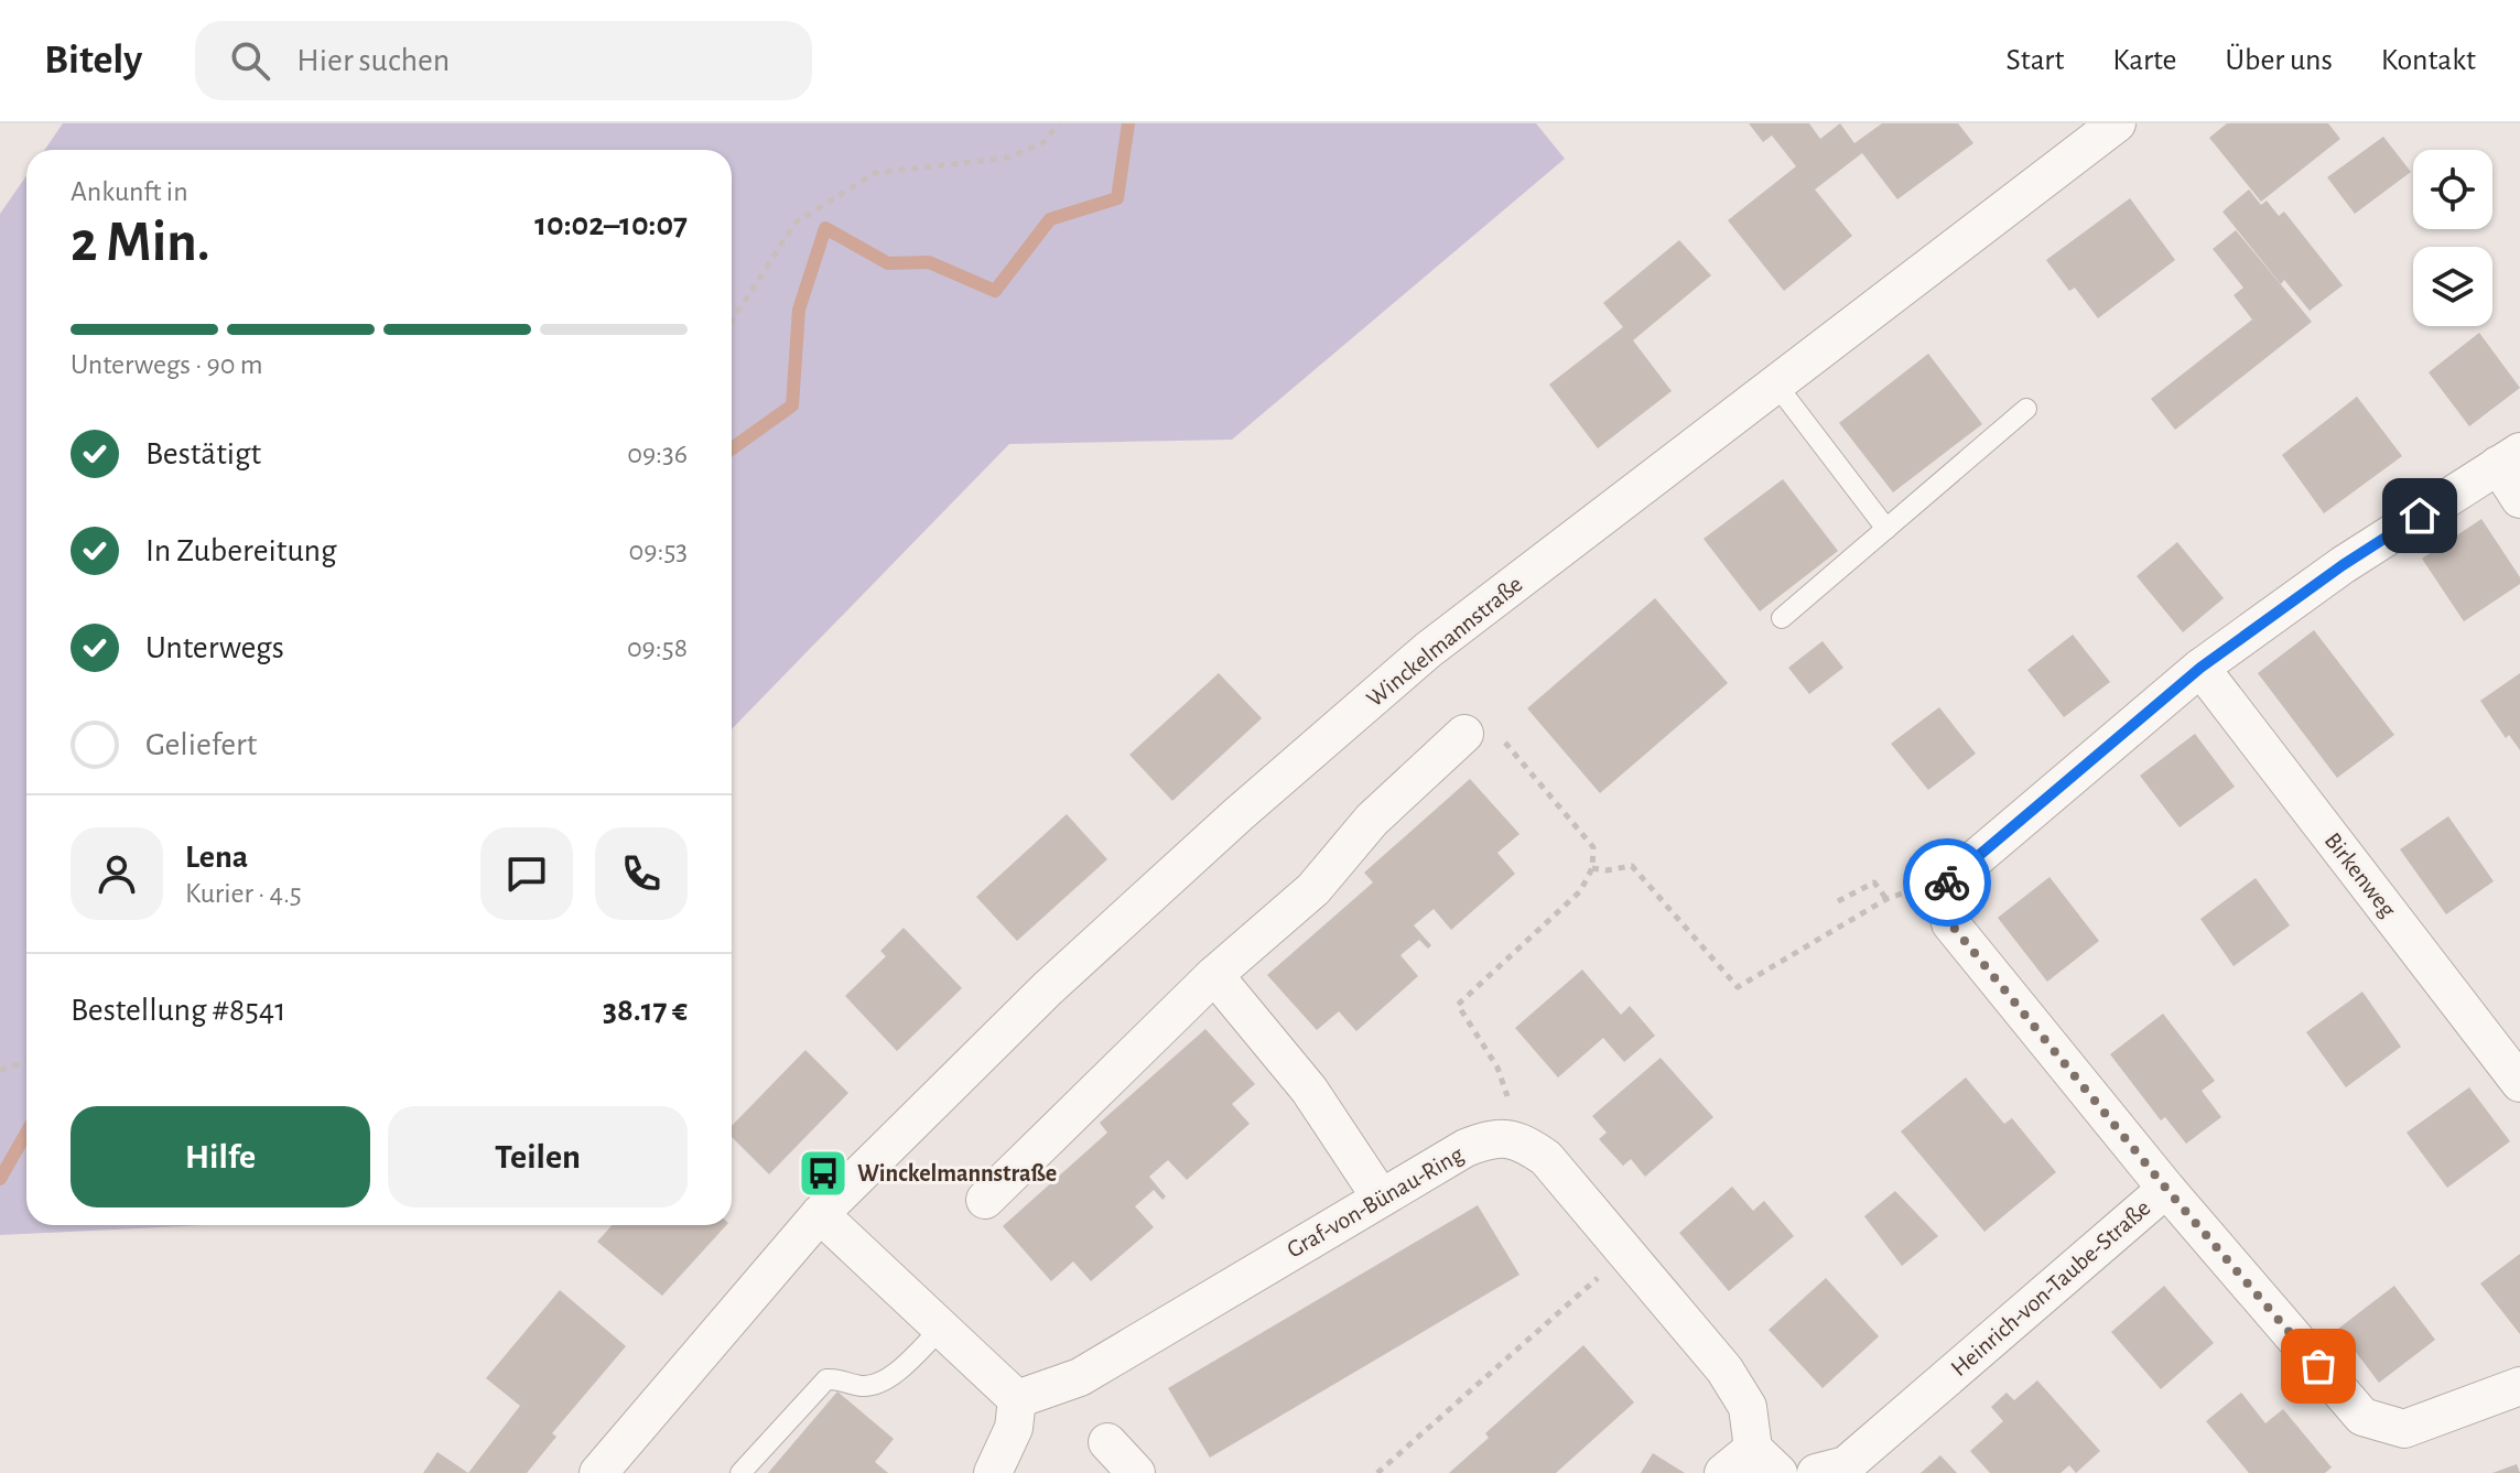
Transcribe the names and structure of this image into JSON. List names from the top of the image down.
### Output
{
  "streets": {
    "street": [
      "Winckelmannstraße",
      "Birkenweg",
      "Graf-von-Bünau-Ring",
      "Heinrich-von-Taube-Straße"
    ]
  },
  "places": {
    "bus stop": ["Winckelmannstraße"]
  },
  "page": {
    "header": "Bitely",
    "search": "Hier suchen",
    "nav": [
      "Start",
      "Karte",
      "Über uns",
      "Kontakt"
    ],
    "heading": ["2 Min.", "Ankunft in", "10:02–10:07"],
    "panel": [
      "Lena",
      "Kurier · 4.5",
      "Bestellung #8541",
      "38.17 €"
    ],
    "bar": "Unterwegs · 90 m",
    "list": [
      ["Bestätigt", "09:36"],
      ["In Zubereitung", "09:53"],
      ["Unterwegs", "09:58"],
      "Geliefert"
    ],
    "buttons": ["Hilfe", "Teilen"]
  }
}
